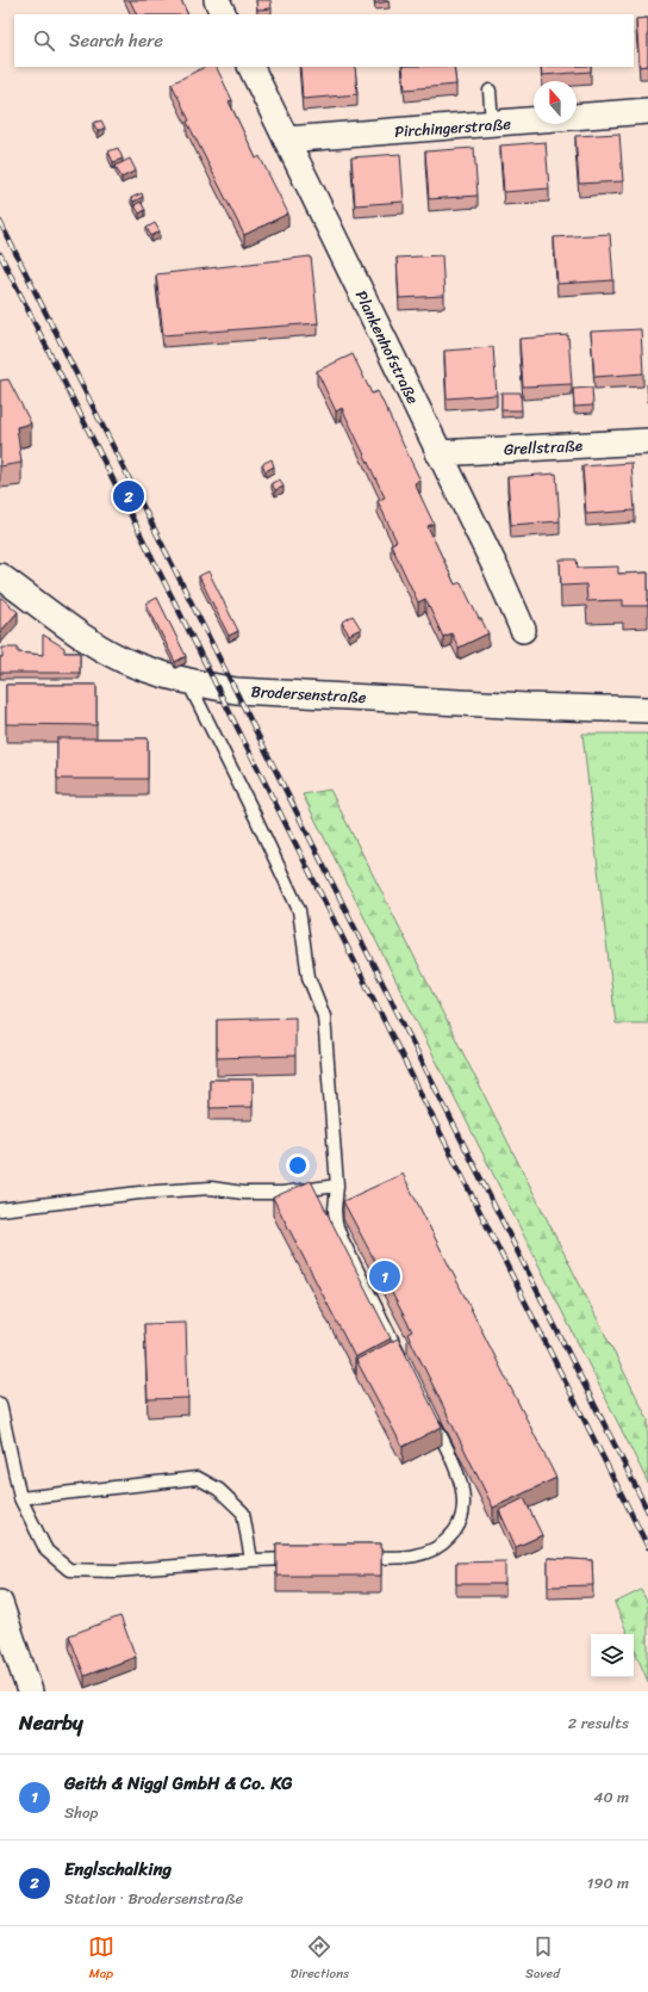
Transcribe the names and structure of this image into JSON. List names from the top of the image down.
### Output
{
  "streets": {
    "street": [
      "Pirchingerstraße",
      "Plankenhofstraße",
      "Grellstraße",
      "Brodersenstraße"
    ]
  },
  "crossings": [
    ["Pirchingerstraße", "Plankenhofstraße"],
    ["Plankenhofstraße", "Grellstraße"]
  ],
  "north": "top",
  "page": {
    "search": "Search here",
    "pins": ["2", "1"],
    "heading": ["Nearby", "2 results"],
    "list": [
      {
        "mark": "1",
        "name": "Geith & Niggl GmbH & Co. KG",
        "note": "Shop",
        "value": "40 m"
      },
      {
        "mark": "2",
        "name": "Englschalking",
        "note": "Station · Brodersenstraße",
        "value": "190 m"
      }
    ],
    "nav": ["Map", "Directions", "Saved"]
  }
}
